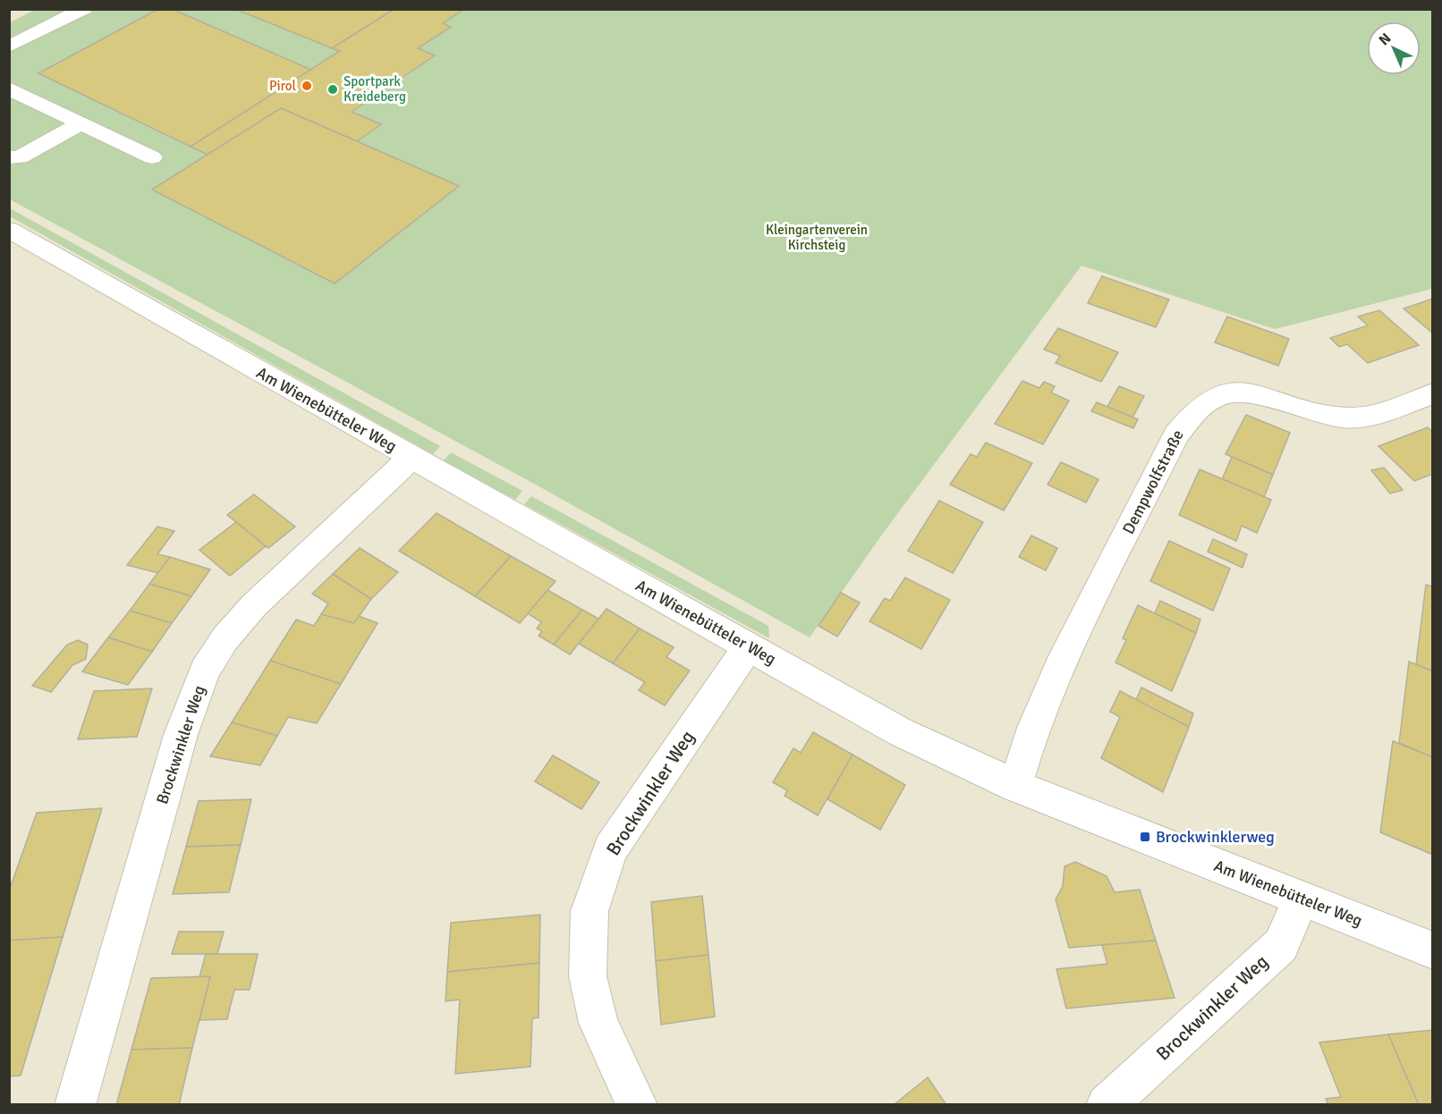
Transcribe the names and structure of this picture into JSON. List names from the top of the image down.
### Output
{
  "streets": {
    "street": ["Am Wienebütteler Weg", "Dempwolfstraße", "Brockwinkler Weg"]
  },
  "crossings": [
    ["Am Wienebütteler Weg", "Dempwolfstraße"],
    ["Am Wienebütteler Weg", "Brockwinkler Weg"]
  ],
  "parks": ["Kleingartenverein Kirchsteig"],
  "places": {
    "other": ["Pirol", "Sportpark Kreideberg"],
    "transit": ["Brockwinklerweg"]
  },
  "north": "top left"
}
